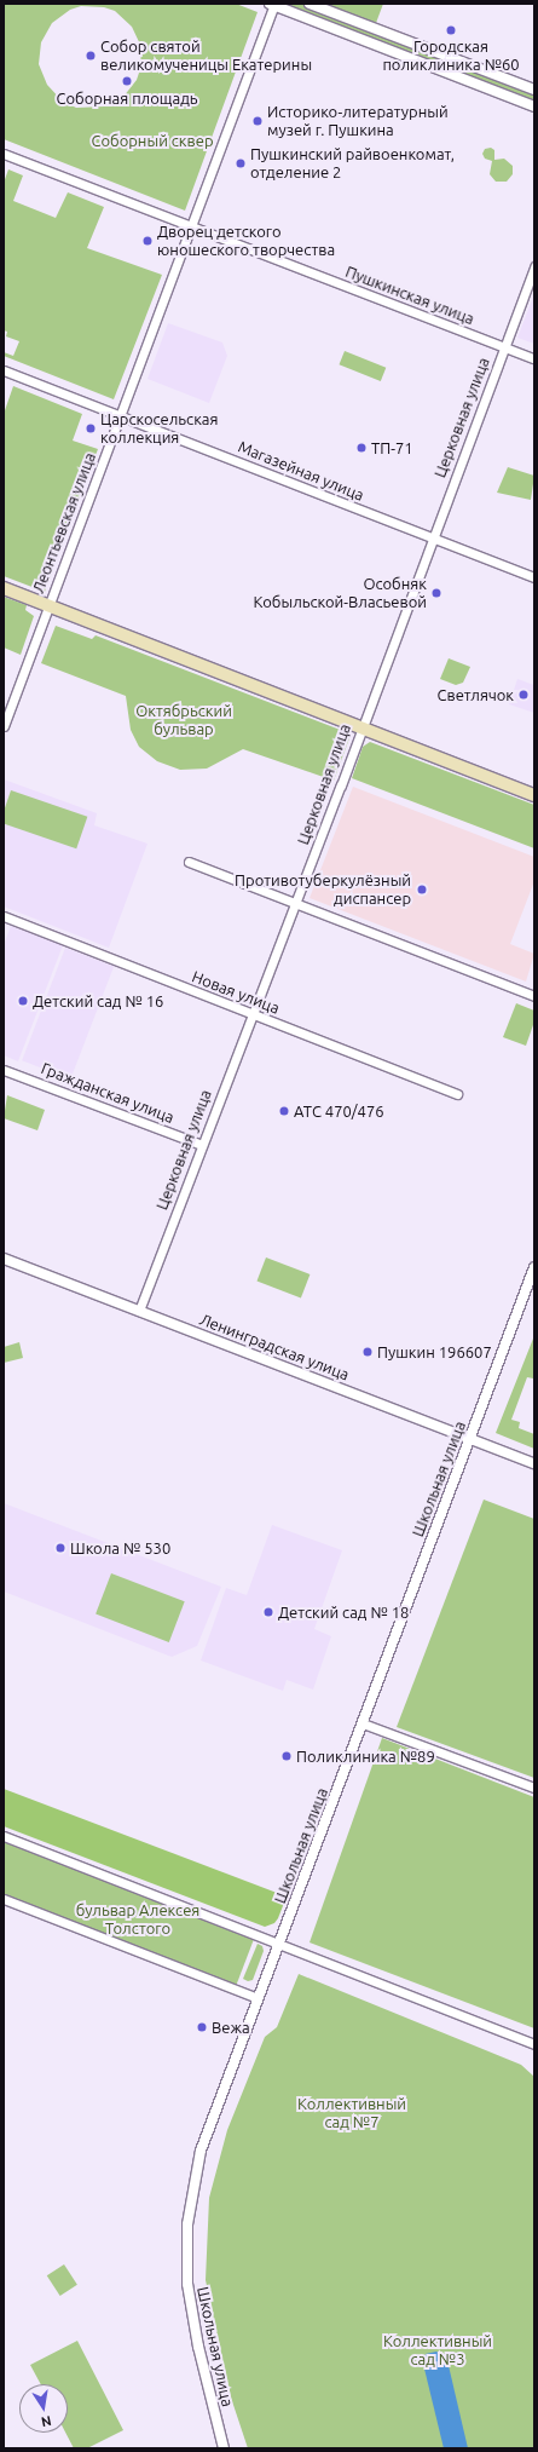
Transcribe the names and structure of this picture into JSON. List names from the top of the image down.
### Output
{
  "streets": {
    "street": [
      "Пушкинская улица",
      "Церковная улица",
      "Магазейная улица",
      "Леонтьевская улица",
      "Новая улица",
      "Гражданская улица",
      "Ленинградская улица",
      "Школьная улица"
    ]
  },
  "crossings": [
    ["Пушкинская улица", "Церковная улица"],
    ["Пушкинская улица", "Леонтьевская улица"],
    ["Церковная улица", "Магазейная улица"],
    ["Церковная улица", "Новая улица"],
    ["Церковная улица", "Гражданская улица"],
    ["Церковная улица", "Ленинградская улица"],
    ["Магазейная улица", "Леонтьевская улица"],
    ["Ленинградская улица", "Школьная улица"]
  ],
  "parks": [
    "Соборный сквер",
    "Октябрьский бульвар",
    "бульвар Алексея Толстого",
    "Коллективный сад №7",
    "Коллективный сад №3"
  ],
  "places": [
    "Городская поликлиника №60",
    "Собор святой великомученицы Екатерины",
    "Соборная площадь",
    "Историко-литературный музей г. Пушкина",
    "Пушкинский райвоенкомат, отделение 2",
    "Дворец детского юношеского творчества",
    "Царскосельская коллекция",
    "ТП-71",
    "Особняк Кобыльской-Власьевой",
    "Светлячок",
    "Противотуберкулёзный диспансер",
    "Детский сад № 16",
    "АТС 470/476",
    "Пушкин 196607",
    "Школа № 530",
    "Детский сад № 18",
    "Поликлиника №89",
    "Вежа"
  ],
  "north": "bottom"
}
